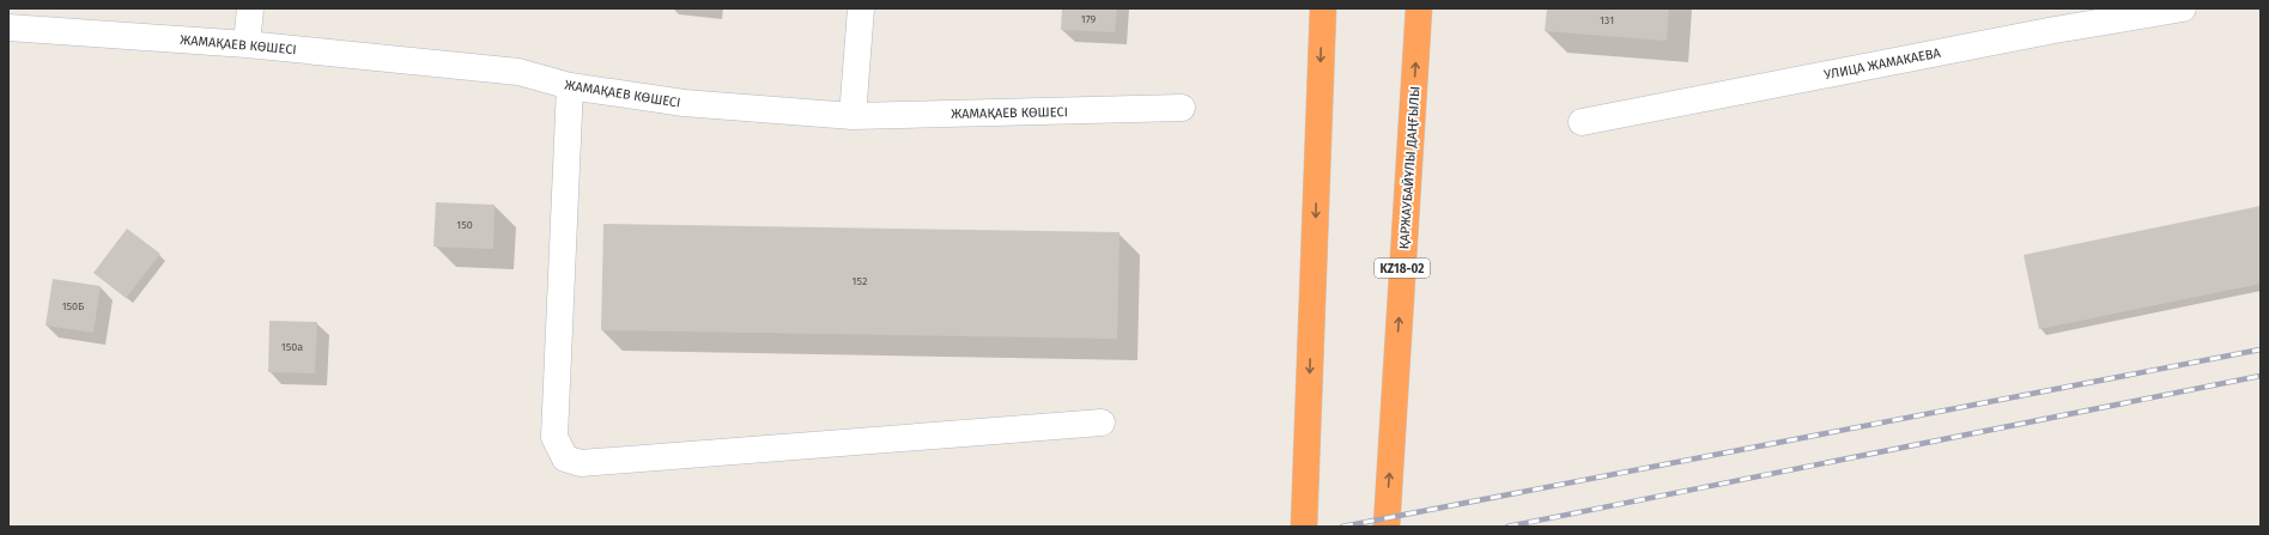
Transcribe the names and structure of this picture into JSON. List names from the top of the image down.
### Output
{
  "streets": {
    "highway": ["ҚАРЖАУБАЙҰЛЫ ДАҢҒЫЛЫ", "KZ18-02"],
    "street": ["ЖАМАҚАЕВ КӨШЕСІ", "УЛИЦА ЖАМАКАЕВА"]
  },
  "house_numbers": [
    "179",
    "131",
    "150",
    "152",
    "150Б",
    "150а"
  ]
}
